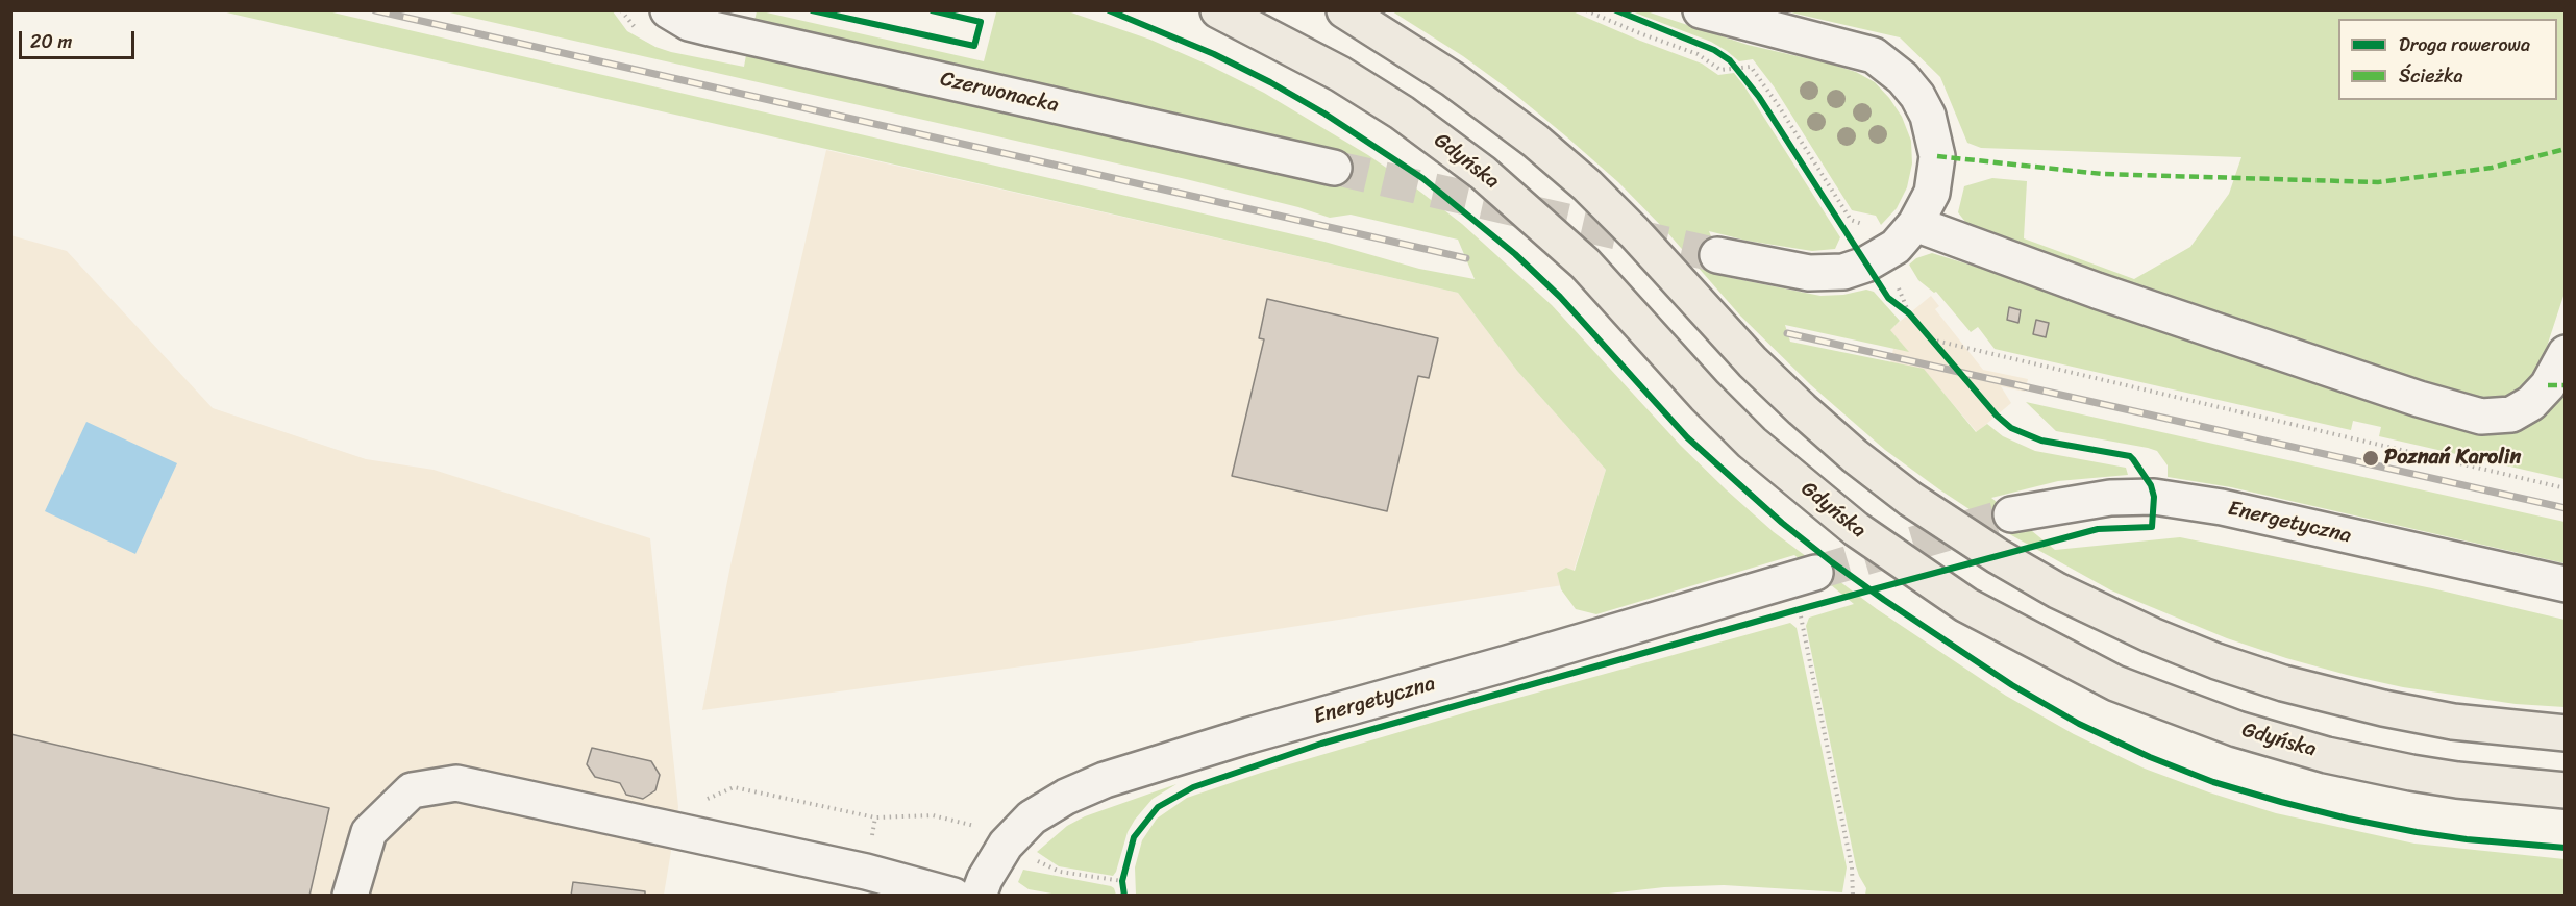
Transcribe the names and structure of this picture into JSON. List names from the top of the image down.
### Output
{
  "streets": {
    "main road": ["Gdyńska"],
    "street": ["Czerwonacka", "Energetyczna"]
  },
  "places": ["Poznań Karolin"],
  "legend": ["Droga rowerowa", "Ścieżka"],
  "scale_bar": "20 m"
}
